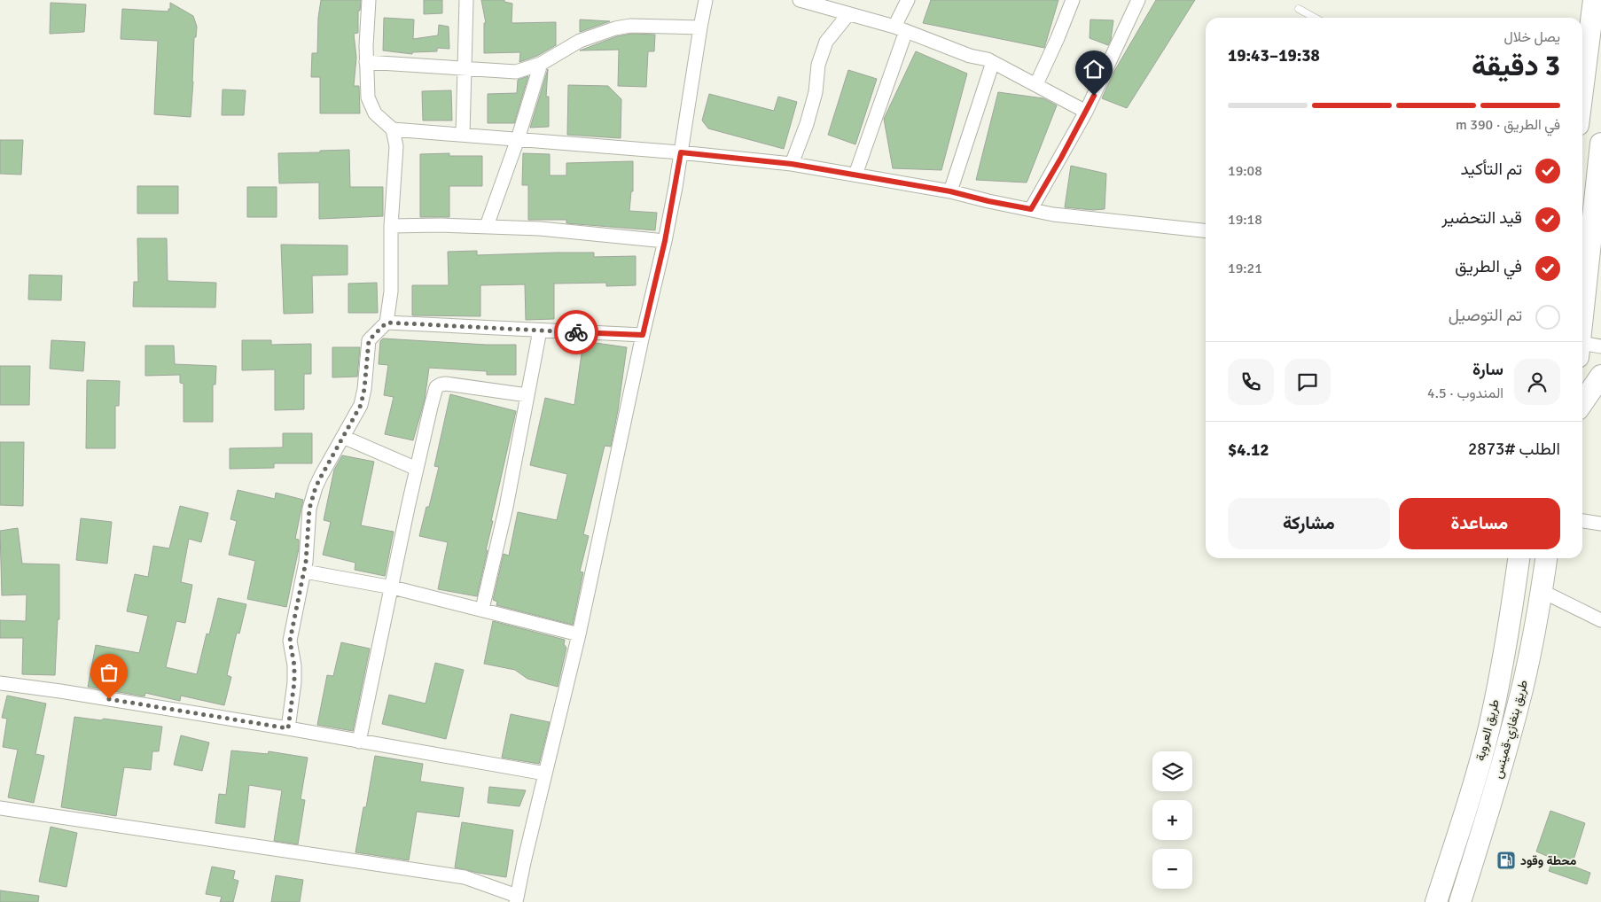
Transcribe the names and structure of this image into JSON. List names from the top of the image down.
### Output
{
  "streets": {
    "main road": ["طريق بنغازي-قمينس", "طريق العروبة"]
  },
  "places": {
    "fuel station": ["محطة وقود"]
  },
  "page": {
    "heading": ["3 دقيقة", "يصل خلال", "19:38–19:43"],
    "panel": [
      "سارة",
      "المندوب · 4.5",
      "الطلب #2873",
      "$4.12"
    ],
    "bar": "في الطريق · 390 m",
    "list": [
      ["تم التأكيد", "19:08"],
      ["قيد التحضير", "19:18"],
      ["في الطريق", "19:21"],
      "تم التوصيل"
    ],
    "buttons": ["مساعدة", "مشاركة"],
    "map_buttons": ["+", "−"]
  }
}
